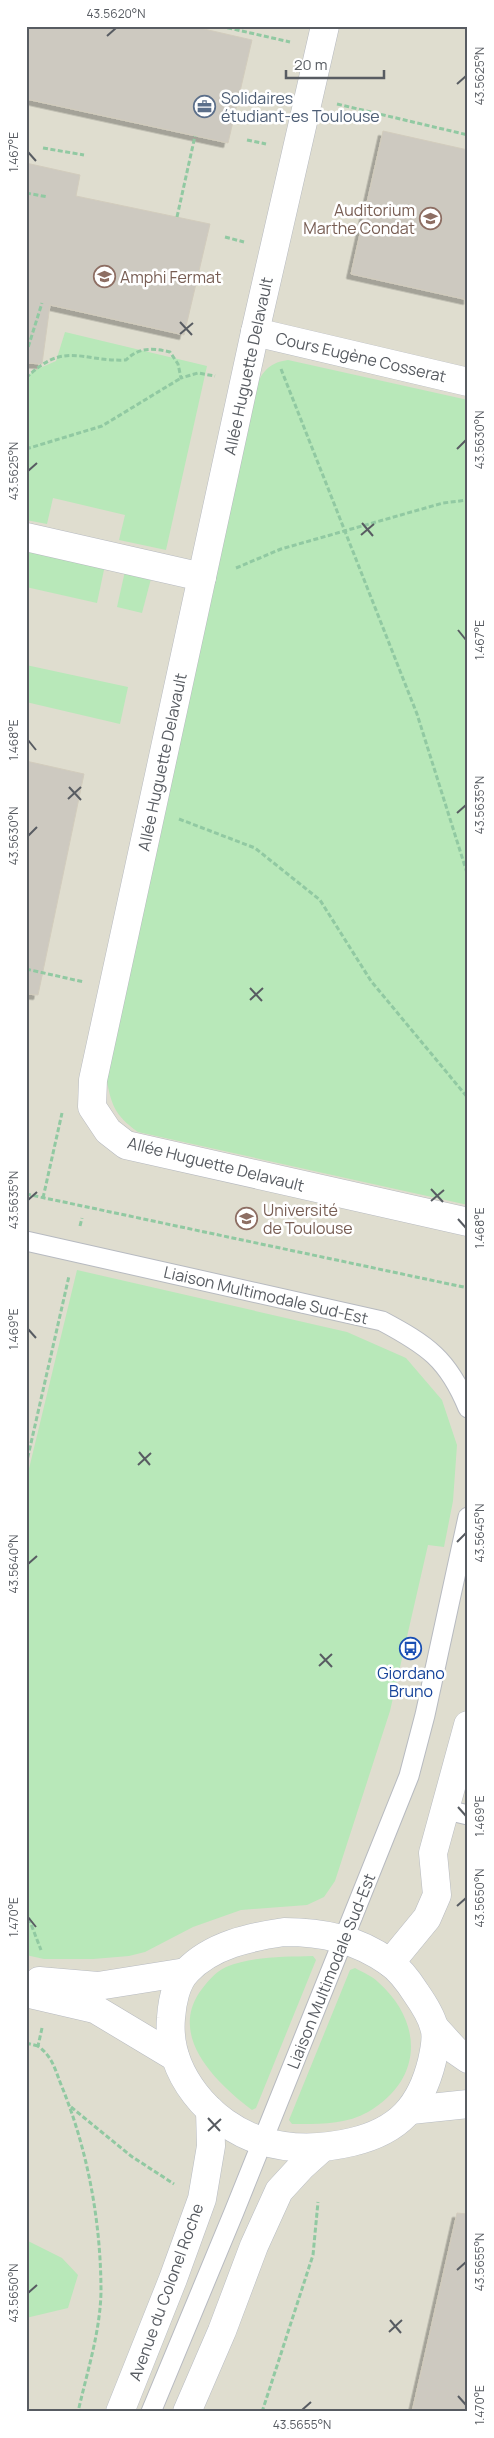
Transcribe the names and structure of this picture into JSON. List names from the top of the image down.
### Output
{
  "streets": {
    "street": ["Cours Eugène Cosserat", "Allée Huguette Delavault", "Avenue du Colonel Roche"],
    "lane": ["Liaison Multimodale Sud-Est"]
  },
  "crossings": [
    ["Cours Eugène Cosserat", "Allée Huguette Delavault"]
  ],
  "places": {
    "office": ["Solidaires étudiant-es Toulouse"],
    "school or university": ["Auditorium Marthe Condat", "Amphi Fermat", "Université de Toulouse"],
    "bus stop": ["Giordano Bruno"]
  },
  "scale_bar": "20 m",
  "coordinates": [
    "43.5620°N",
    "43.5625°N",
    "1.467°E",
    "43.5630°N",
    "1.468°E",
    "43.5635°N",
    "1.469°E",
    "43.5645°N",
    "43.5640°N",
    "43.5650°N",
    "1.470°E",
    "43.5655°N"
  ]
}
